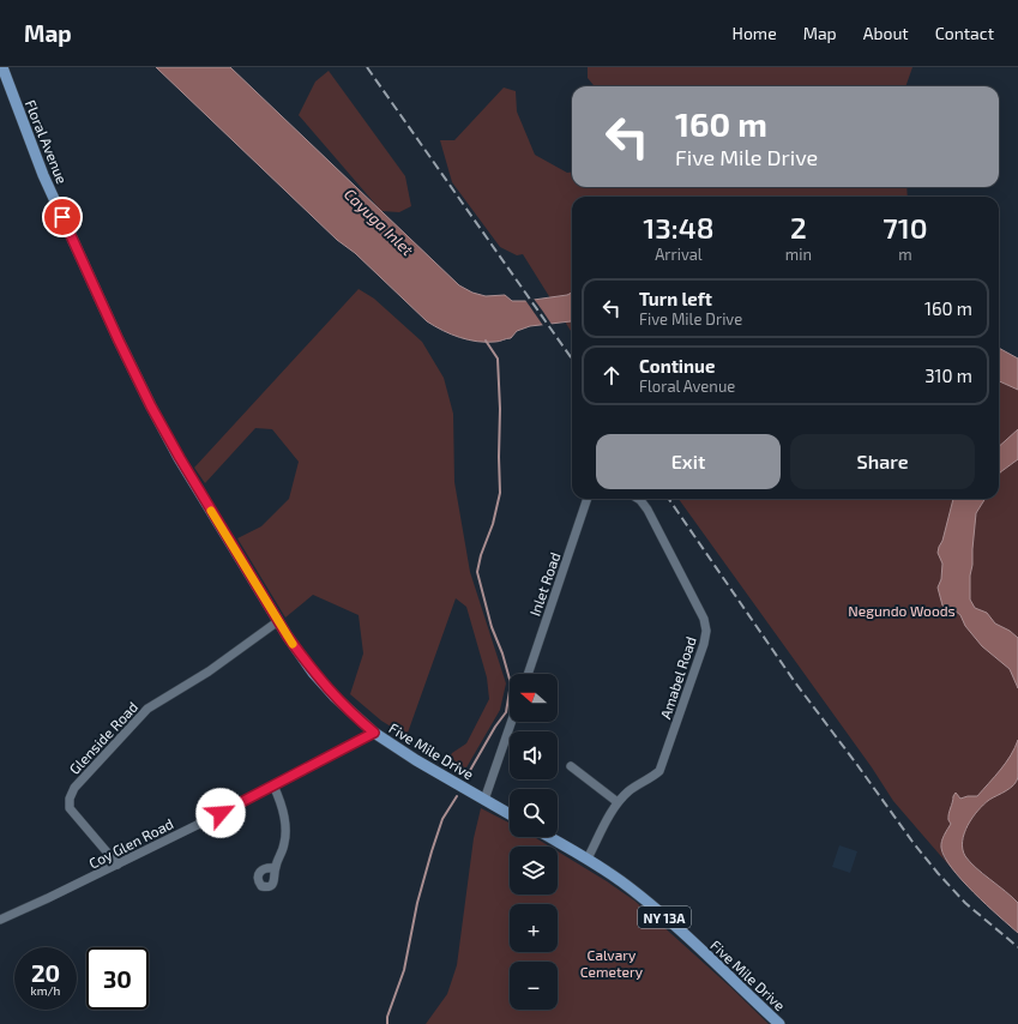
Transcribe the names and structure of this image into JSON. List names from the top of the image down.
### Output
{
  "streets": {
    "main road": ["Floral Avenue", "Five Mile Drive", "NY 13A"],
    "street": [
      "Inlet Road",
      "Amabel Road",
      "Glenside Road",
      "Coy Glen Road"
    ]
  },
  "crossings": [
    ["Floral Avenue", "Five Mile Drive"],
    ["Amabel Road", "Five Mile Drive"],
    ["Glenside Road", "Five Mile Drive"],
    ["Glenside Road", "Coy Glen Road"],
    ["Five Mile Drive", "Coy Glen Road"]
  ],
  "water": ["Cayuga Inlet"],
  "parks": ["Negundo Woods", "Calvary Cemetery"],
  "north": "left",
  "page": {
    "header": "Map",
    "nav": [
      "Home",
      "Map",
      "About",
      "Contact"
    ],
    "turn": ["160 m", "Five Mile Drive"],
    "eta": [
      "13:48",
      "Arrival",
      "2",
      "min",
      "710",
      "m"
    ],
    "list": [
      {
        "name": "Turn left",
        "note": "Five Mile Drive",
        "value": "160 m"
      },
      {
        "name": "Continue",
        "note": "Floral Avenue",
        "value": "310 m"
      }
    ],
    "buttons": ["Exit", "Share"],
    "map_buttons": ["+", "−"],
    "speed": "20 km/h",
    "limit": "30"
  }
}
